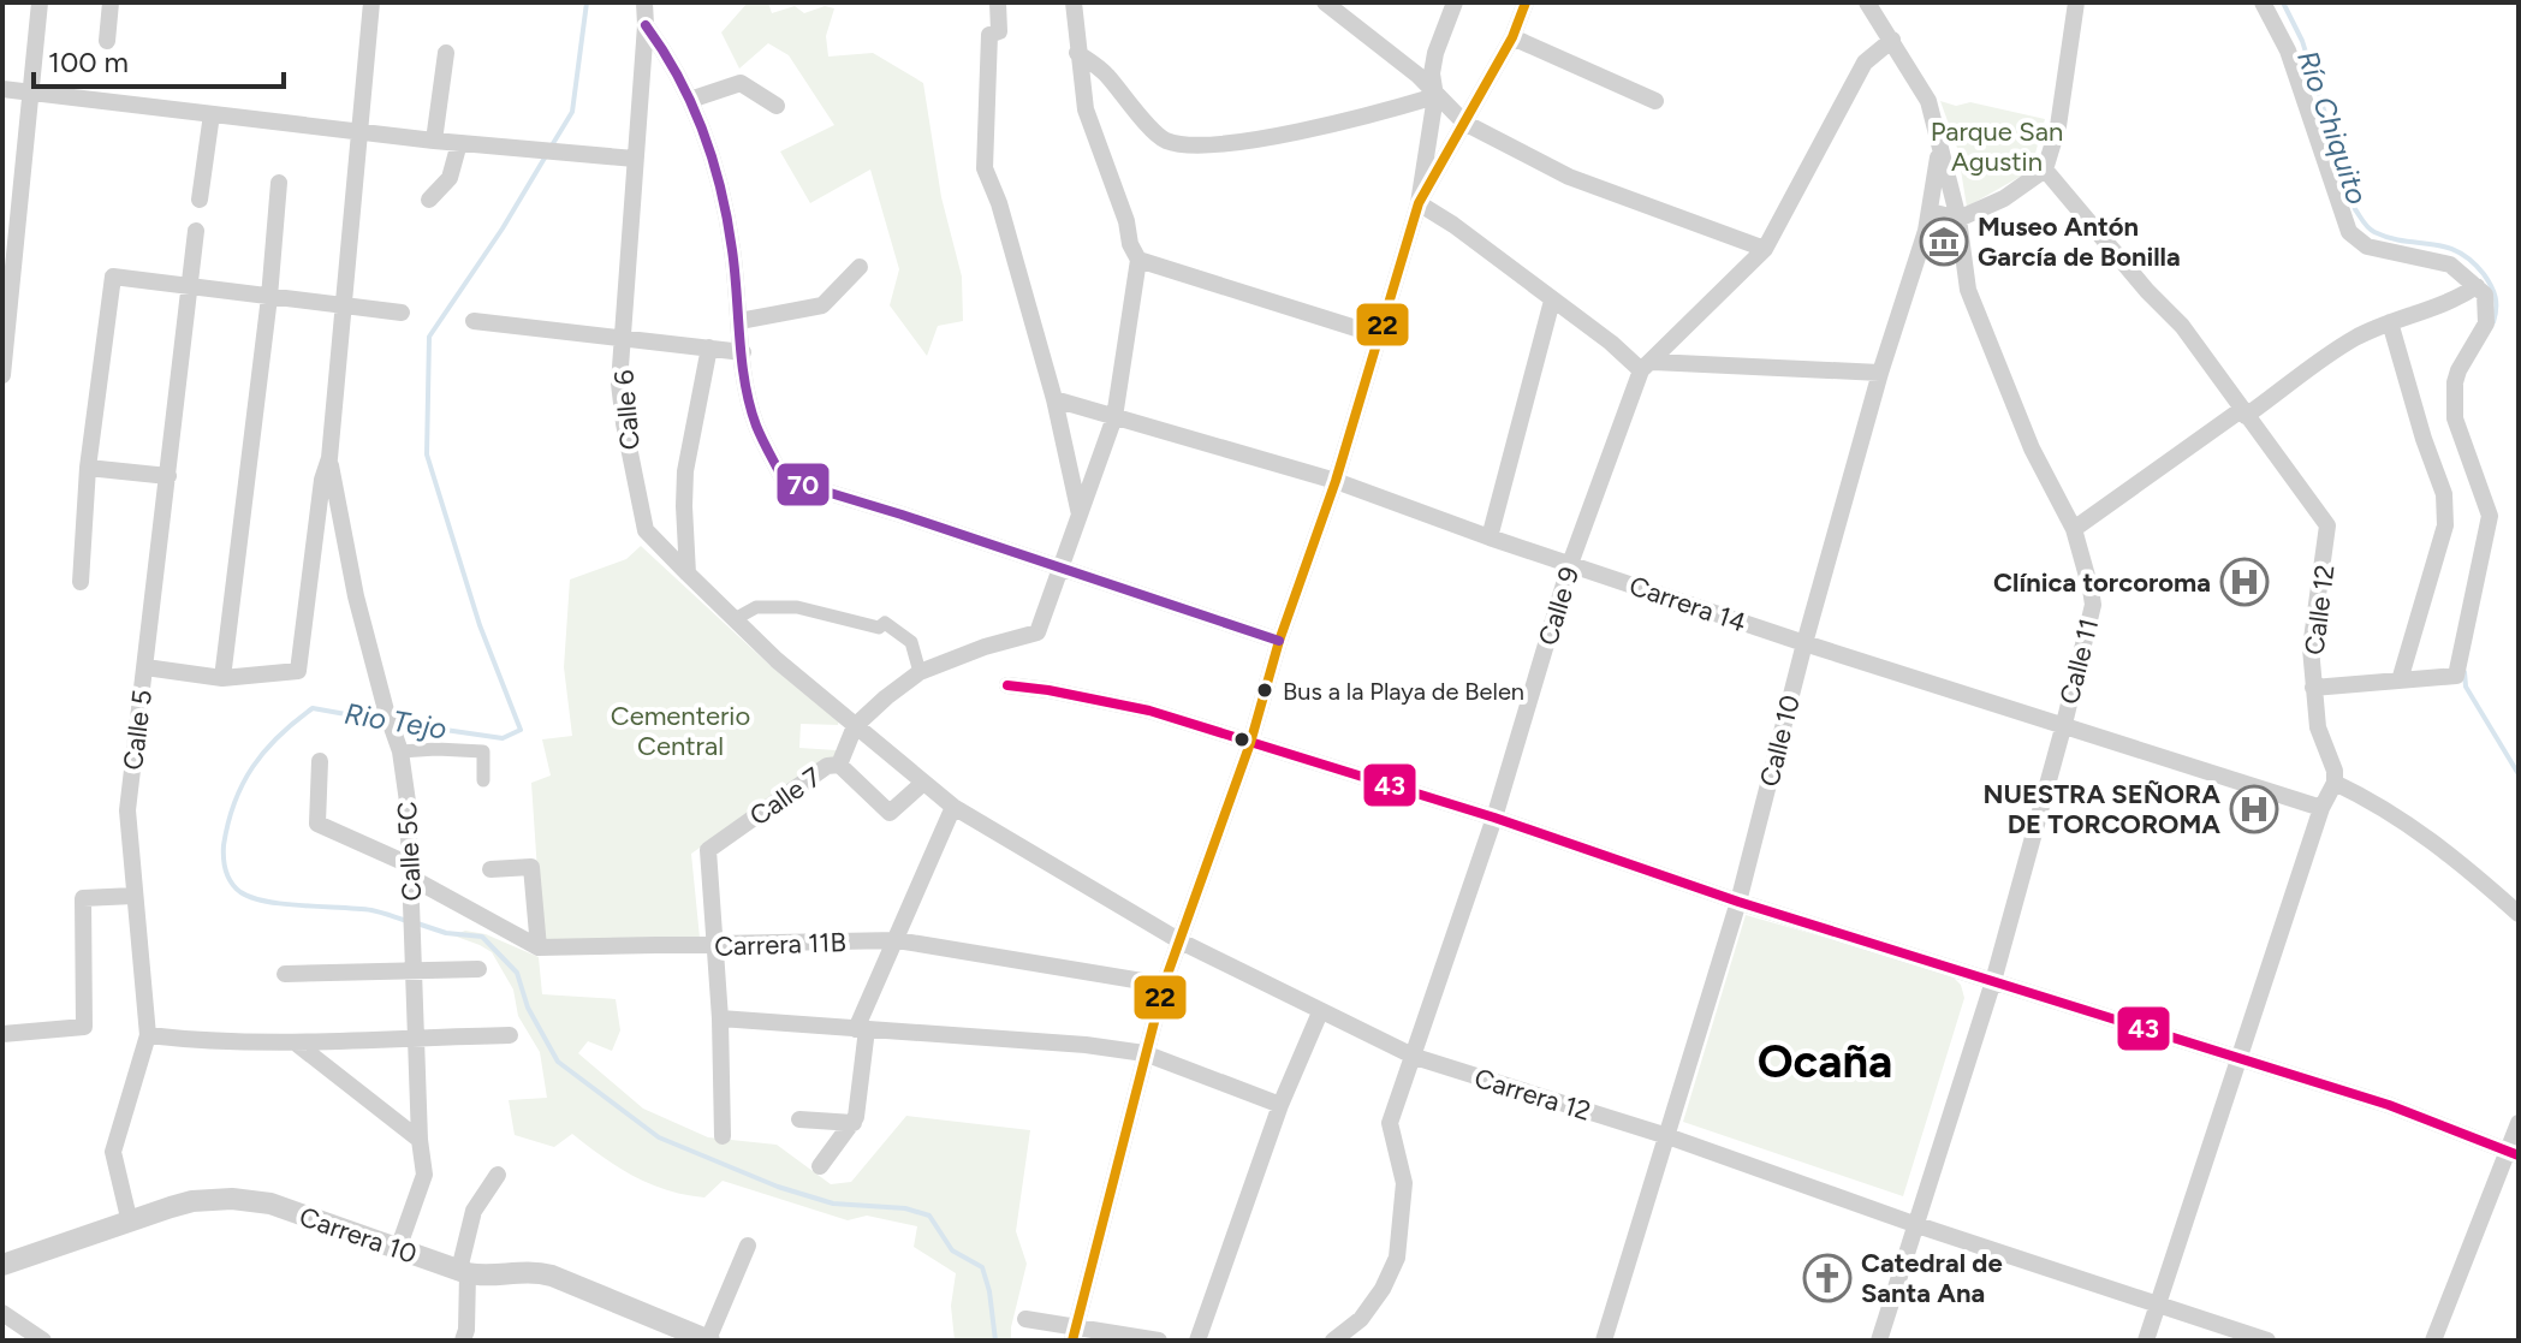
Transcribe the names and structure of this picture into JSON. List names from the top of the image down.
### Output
{
  "streets": {
    "street": [
      "Calle 6",
      "Carrera 14",
      "Calle 9",
      "Calle 12",
      "Calle 11",
      "Calle 5",
      "Calle 10",
      "Calle 7",
      "Calle 5C",
      "Carrera 11B",
      "Carrera 12",
      "Carrera 10"
    ]
  },
  "crossings": [
    ["Calle 6", "Calle 7"],
    ["Calle 6", "Carrera 12"],
    ["Carrera 14", "Calle 9"],
    ["Carrera 14", "Calle 11"],
    ["Carrera 14", "Calle 10"],
    ["Carrera 14", "Calle 7"],
    ["Calle 9", "Calle 11"],
    ["Calle 9", "Carrera 12"],
    ["Calle 11", "Calle 10"],
    ["Calle 11", "Carrera 12"],
    ["Calle 5", "Carrera 10"],
    ["Calle 10", "Carrera 12"],
    ["Calle 7", "Carrera 11B"],
    ["Calle 7", "Carrera 12"],
    ["Calle 5C", "Carrera 11B"],
    ["Calle 5C", "Carrera 10"]
  ],
  "districts": ["Ocaña"],
  "water": ["Río Chiquito", "Rio Tejo"],
  "parks": ["Parque San Agustin", "Cementerio Central"],
  "places": {
    "museum": ["Museo Antón García de Bonilla"],
    "hospital": ["Clínica torcoroma", "NUESTRA SEÑORA DE TORCOROMA"],
    "other": ["Bus a la Playa de Belen"],
    "church": ["Catedral de Santa Ana"]
  },
  "lines": ["transit line 22", "transit line 70", "transit line 43"],
  "scale_bar": "100 m"
}
